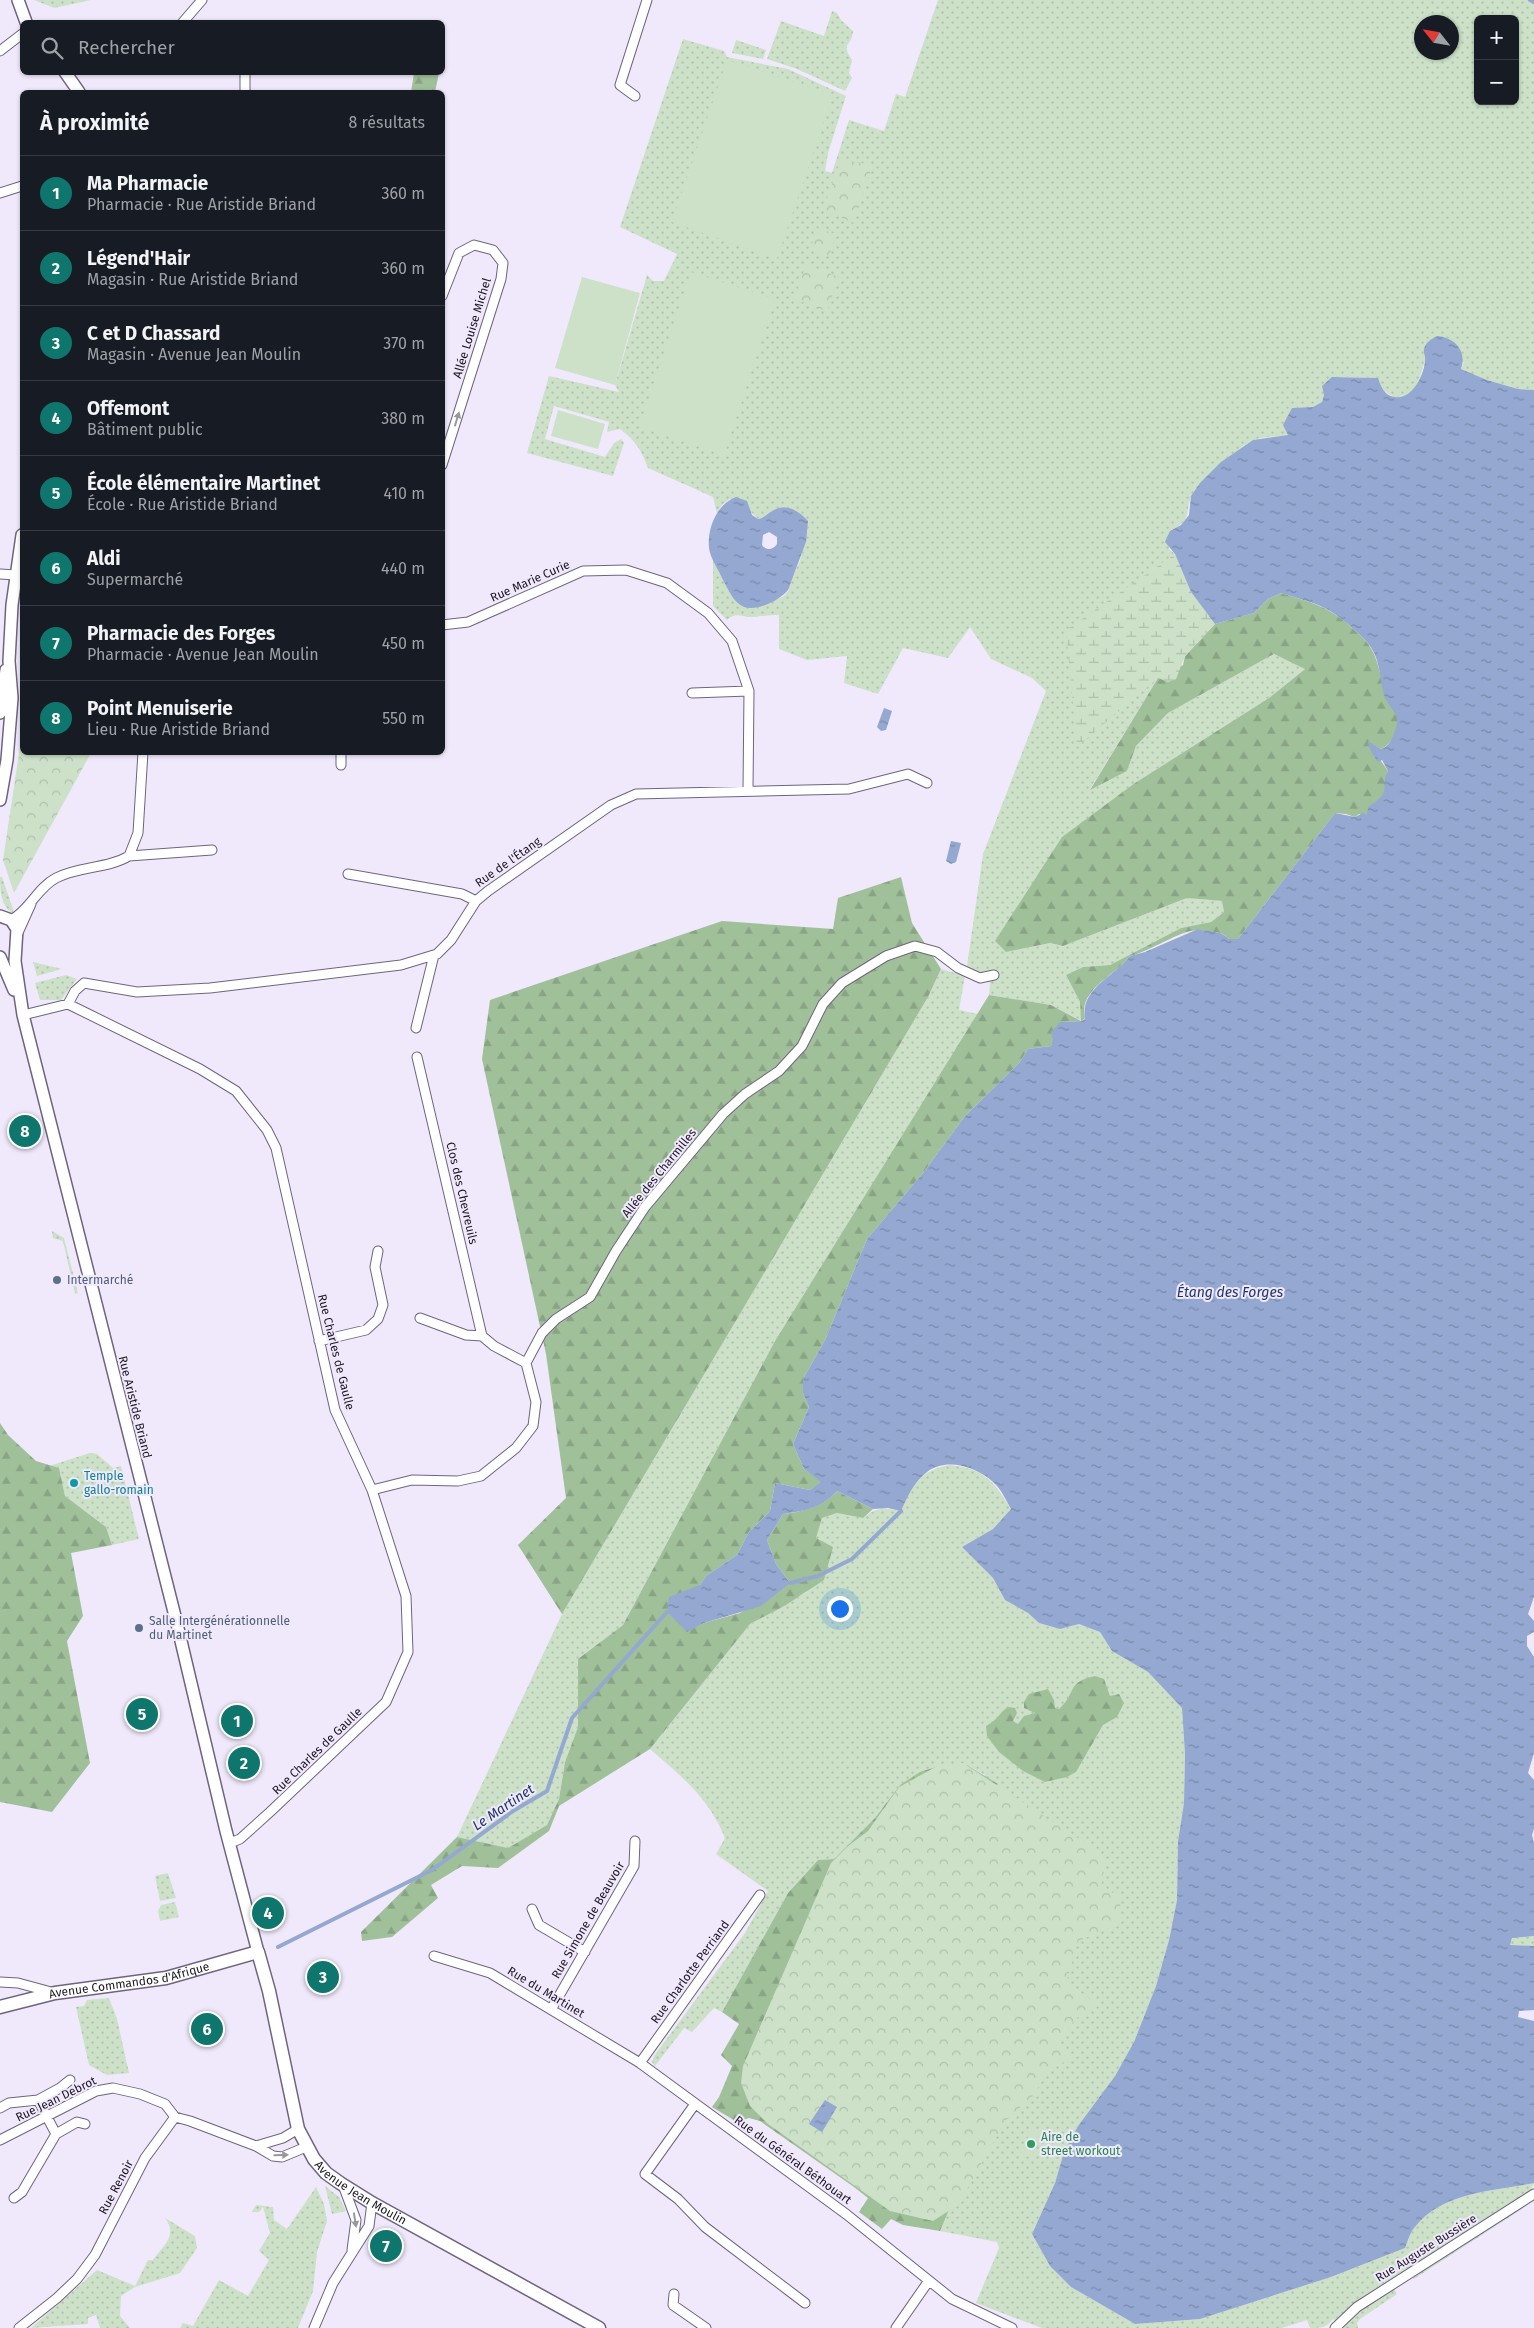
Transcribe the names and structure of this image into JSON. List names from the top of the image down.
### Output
{
  "streets": {
    "main road": ["Avenue Commandos d'Afrique", "Avenue Jean Moulin"],
    "street": [
      "Allée Louise Michel",
      "Rue Marie Curie",
      "Rue de l'Étang",
      "Allée des Charmilles",
      "Clos des Chevreuils",
      "Rue Charles de Gaulle",
      "Rue Aristide Briand",
      "Rue Simone de Beauvoir",
      "Rue Charlotte Perriand",
      "Rue du Martinet",
      "Rue Jean Debrot",
      "Rue du Général Béthouart",
      "Rue Renoir",
      "Rue Auguste Bussière"
    ]
  },
  "crossings": [
    ["Rue Marie Curie", "Rue de l'Étang"],
    ["Rue de l'Étang", "Rue Charles de Gaulle"],
    ["Rue Charles de Gaulle", "Rue Aristide Briand"],
    ["Rue Aristide Briand", "Avenue Commandos d'Afrique"],
    ["Rue Aristide Briand", "Avenue Jean Moulin"],
    ["Rue Simone de Beauvoir", "Rue du Martinet"],
    ["Rue Charlotte Perriand", "Rue du Martinet"],
    ["Rue Charlotte Perriand", "Rue du Général Béthouart"],
    ["Avenue Commandos d'Afrique", "Avenue Jean Moulin"],
    ["Rue du Martinet", "Rue du Général Béthouart"],
    ["Rue Jean Debrot", "Rue Renoir"]
  ],
  "water": ["Étang des Forges", "Le Martinet"],
  "places": [
    "Intermarché",
    "Temple gallo-romain",
    "Salle Intergénérationnelle du Martinet",
    "Aire de street workout"
  ],
  "north": "top left",
  "page": {
    "map_buttons": ["+", "−"],
    "search": "Rechercher",
    "heading": ["À proximité", "8 résultats"],
    "list": [
      {
        "mark": "1",
        "name": "Ma Pharmacie",
        "note": "Pharmacie · Rue Aristide Briand",
        "value": "360 m"
      },
      {
        "mark": "2",
        "name": "Légend'Hair",
        "note": "Magasin · Rue Aristide Briand",
        "value": "360 m"
      },
      {
        "mark": "3",
        "name": "C et D Chassard",
        "note": "Magasin · Avenue Jean Moulin",
        "value": "370 m"
      },
      {
        "mark": "4",
        "name": "Offemont",
        "note": "Bâtiment public",
        "value": "380 m"
      },
      {
        "mark": "5",
        "name": "École élémentaire Martinet",
        "note": "École · Rue Aristide Briand",
        "value": "410 m"
      },
      {
        "mark": "6",
        "name": "Aldi",
        "note": "Supermarché",
        "value": "440 m"
      },
      {
        "mark": "7",
        "name": "Pharmacie des Forges",
        "note": "Pharmacie · Avenue Jean Moulin",
        "value": "450 m"
      },
      {
        "mark": "8",
        "name": "Point Menuiserie",
        "note": "Lieu · Rue Aristide Briand",
        "value": "550 m"
      }
    ],
    "pins": [
      "8",
      "5",
      "1",
      "2",
      "4",
      "3",
      "6",
      "7"
    ]
  }
}
